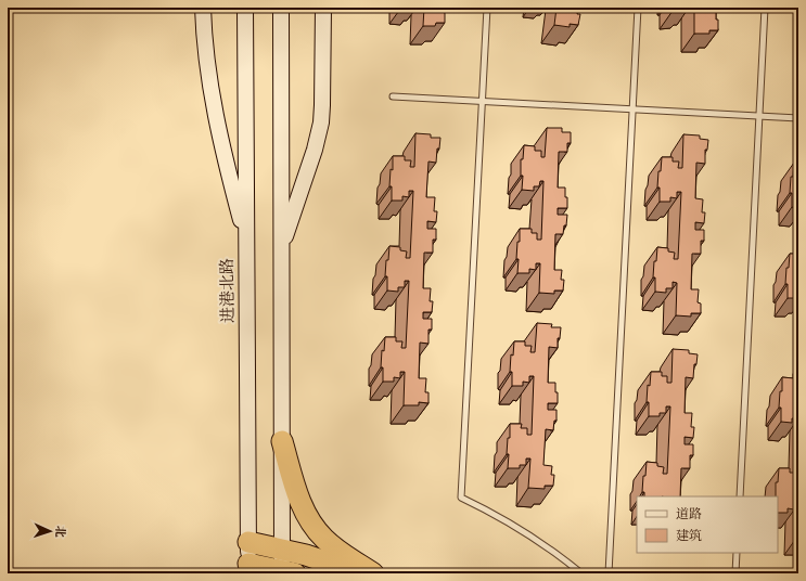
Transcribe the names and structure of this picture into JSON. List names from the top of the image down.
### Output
{
  "streets": {
    "main road": ["进港北路"]
  },
  "legend": ["道路", "建筑"],
  "north": "right"
}
